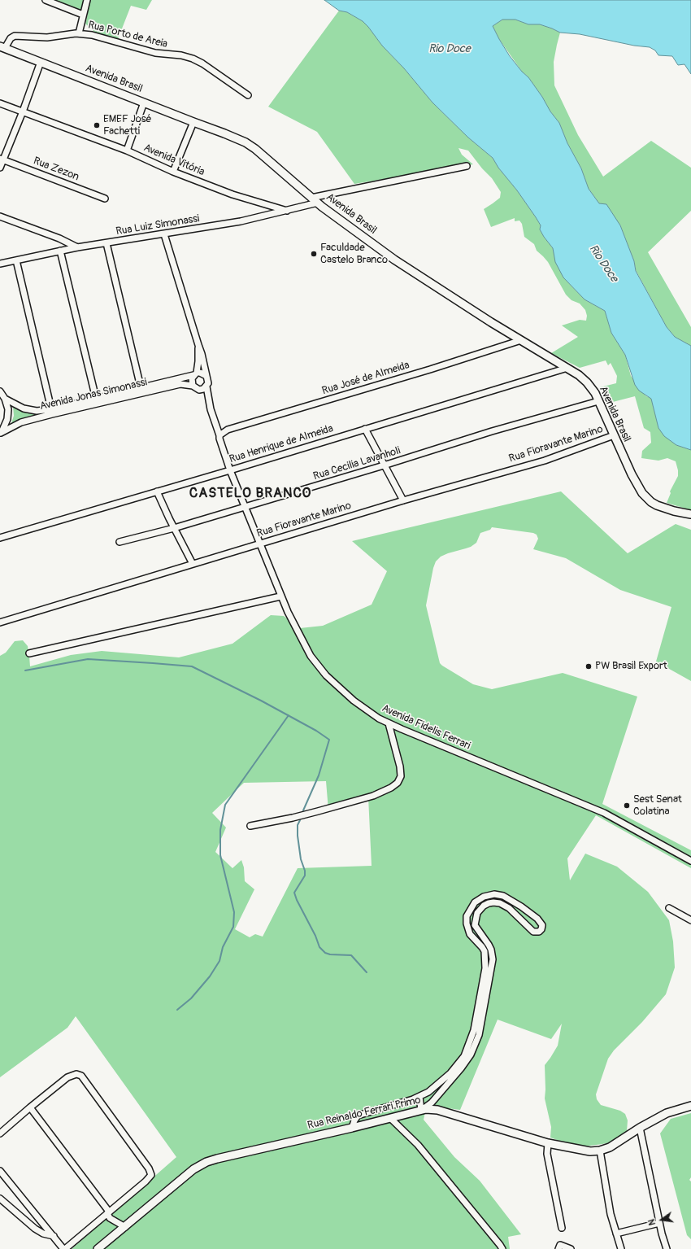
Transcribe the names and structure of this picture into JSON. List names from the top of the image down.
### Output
{
  "streets": {
    "main road": ["Avenida Brasil", "Rua Reinaldo Ferrari Primo"],
    "street": [
      "Rua Porto de Areia",
      "Avenida Vitória",
      "Rua Zezon",
      "Rua Luiz Simonassi",
      "Rua José de Almeida",
      "Avenida Jonas Simonassi",
      "Rua Henrique de Almeida",
      "Rua Fioravante Marino",
      "Rua Cecilia Lavanholi",
      "Avenida Fidelis Ferrari"
    ]
  },
  "crossings": [
    ["Rua Porto de Areia", "Avenida Brasil"],
    ["Avenida Brasil", "Rua Luiz Simonassi"],
    ["Avenida Brasil", "Rua José de Almeida"],
    ["Avenida Brasil", "Rua Henrique de Almeida"],
    ["Avenida Brasil", "Rua Fioravante Marino"],
    ["Avenida Brasil", "Rua Cecilia Lavanholi"],
    ["Avenida Vitória", "Rua Luiz Simonassi"],
    ["Rua José de Almeida", "Avenida Fidelis Ferrari"],
    ["Avenida Jonas Simonassi", "Avenida Fidelis Ferrari"],
    ["Rua Henrique de Almeida", "Avenida Fidelis Ferrari"],
    ["Rua Fioravante Marino", "Avenida Fidelis Ferrari"],
    ["Rua Cecilia Lavanholi", "Avenida Fidelis Ferrari"]
  ],
  "districts": ["CASTELO BRANCO"],
  "water": ["Rio Doce"],
  "places": [
    "EMEF José Fachetti",
    "Faculdade Castelo Branco",
    "PW Brasil Export",
    "Sest Senat Colatina"
  ],
  "north": "left"
}
